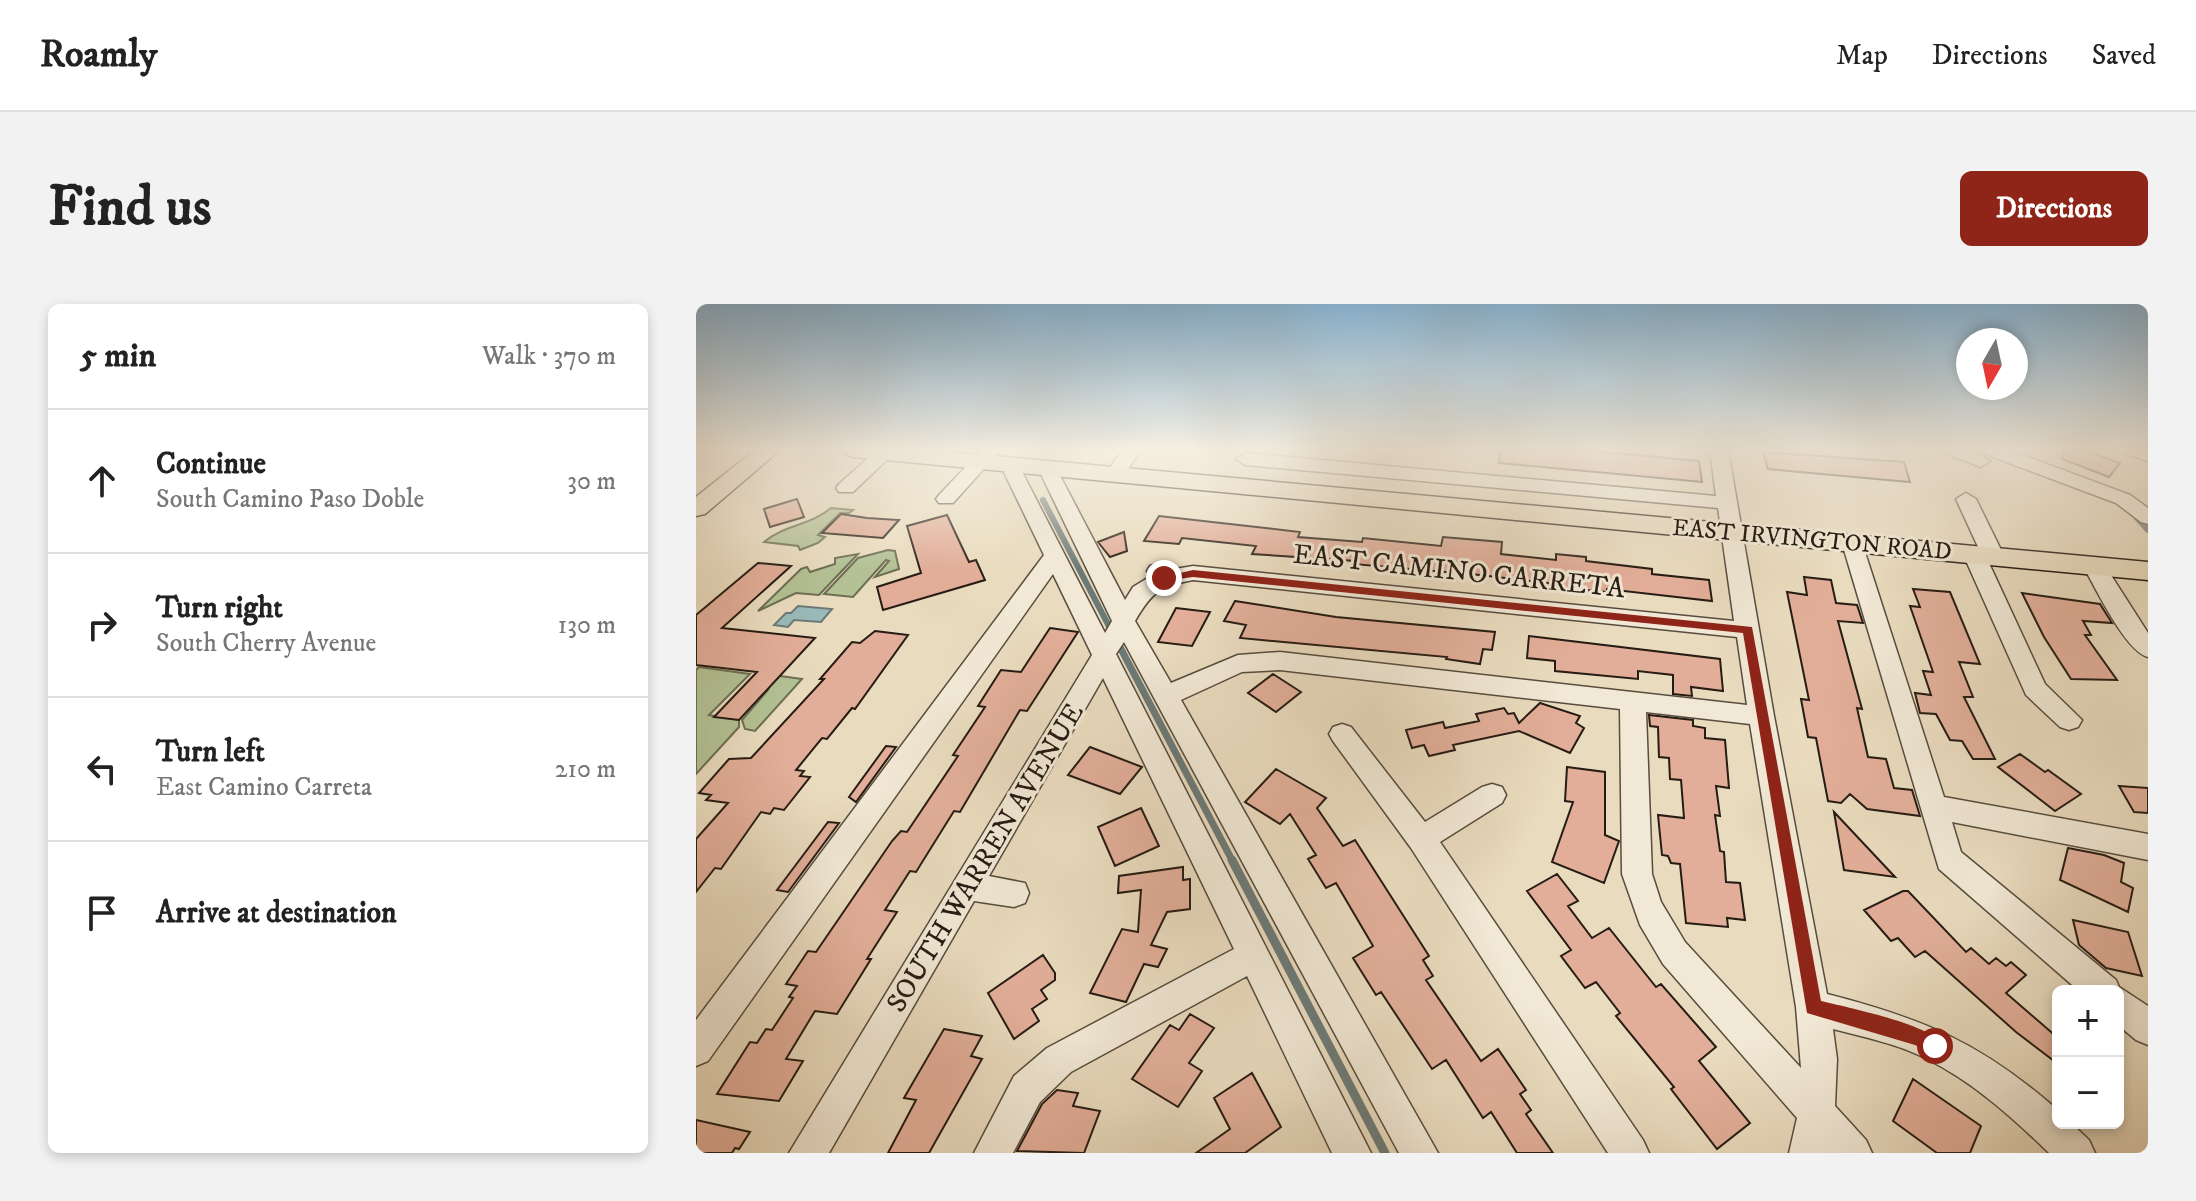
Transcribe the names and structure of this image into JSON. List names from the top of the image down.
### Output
{
  "streets": {
    "main road": ["EAST IRVINGTON ROAD"],
    "street": ["EAST CAMINO CARRETA", "SOUTH WARREN AVENUE"]
  },
  "crossings": [
    ["EAST CAMINO CARRETA", "SOUTH WARREN AVENUE"]
  ],
  "north": "bottom",
  "page": {
    "header": "Roamly",
    "nav": ["Map", "Directions", "Saved"],
    "buttons": "Directions",
    "title": "Find us",
    "heading": ["5 min", "Walk · 370 m"],
    "list": [
      ["Continue", "South Camino Paso Doble", "30 m"],
      ["Turn right", "South Cherry Avenue", "130 m"],
      ["Turn left", "East Camino Carreta", "210 m"],
      "Arrive at destination"
    ],
    "map_buttons": ["+", "−"]
  }
}
